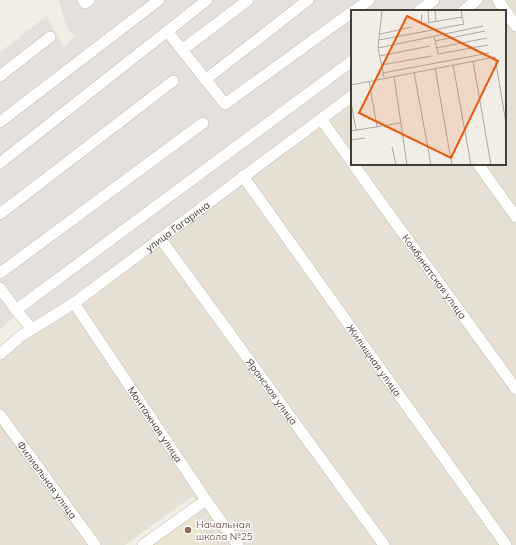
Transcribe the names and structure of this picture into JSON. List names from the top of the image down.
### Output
{
  "streets": {
    "street": [
      "улица Гагарина",
      "Комбинатская улица",
      "Жилищная улица",
      "Яранская улица",
      "Монтажная улица",
      "Филиальная улица"
    ]
  },
  "crossings": [
    ["улица Гагарина", "Комбинатская улица"],
    ["улица Гагарина", "Жилищная улица"],
    ["улица Гагарина", "Яранская улица"],
    ["улица Гагарина", "Монтажная улица"]
  ],
  "places": ["Начальная школа №25"]
}
